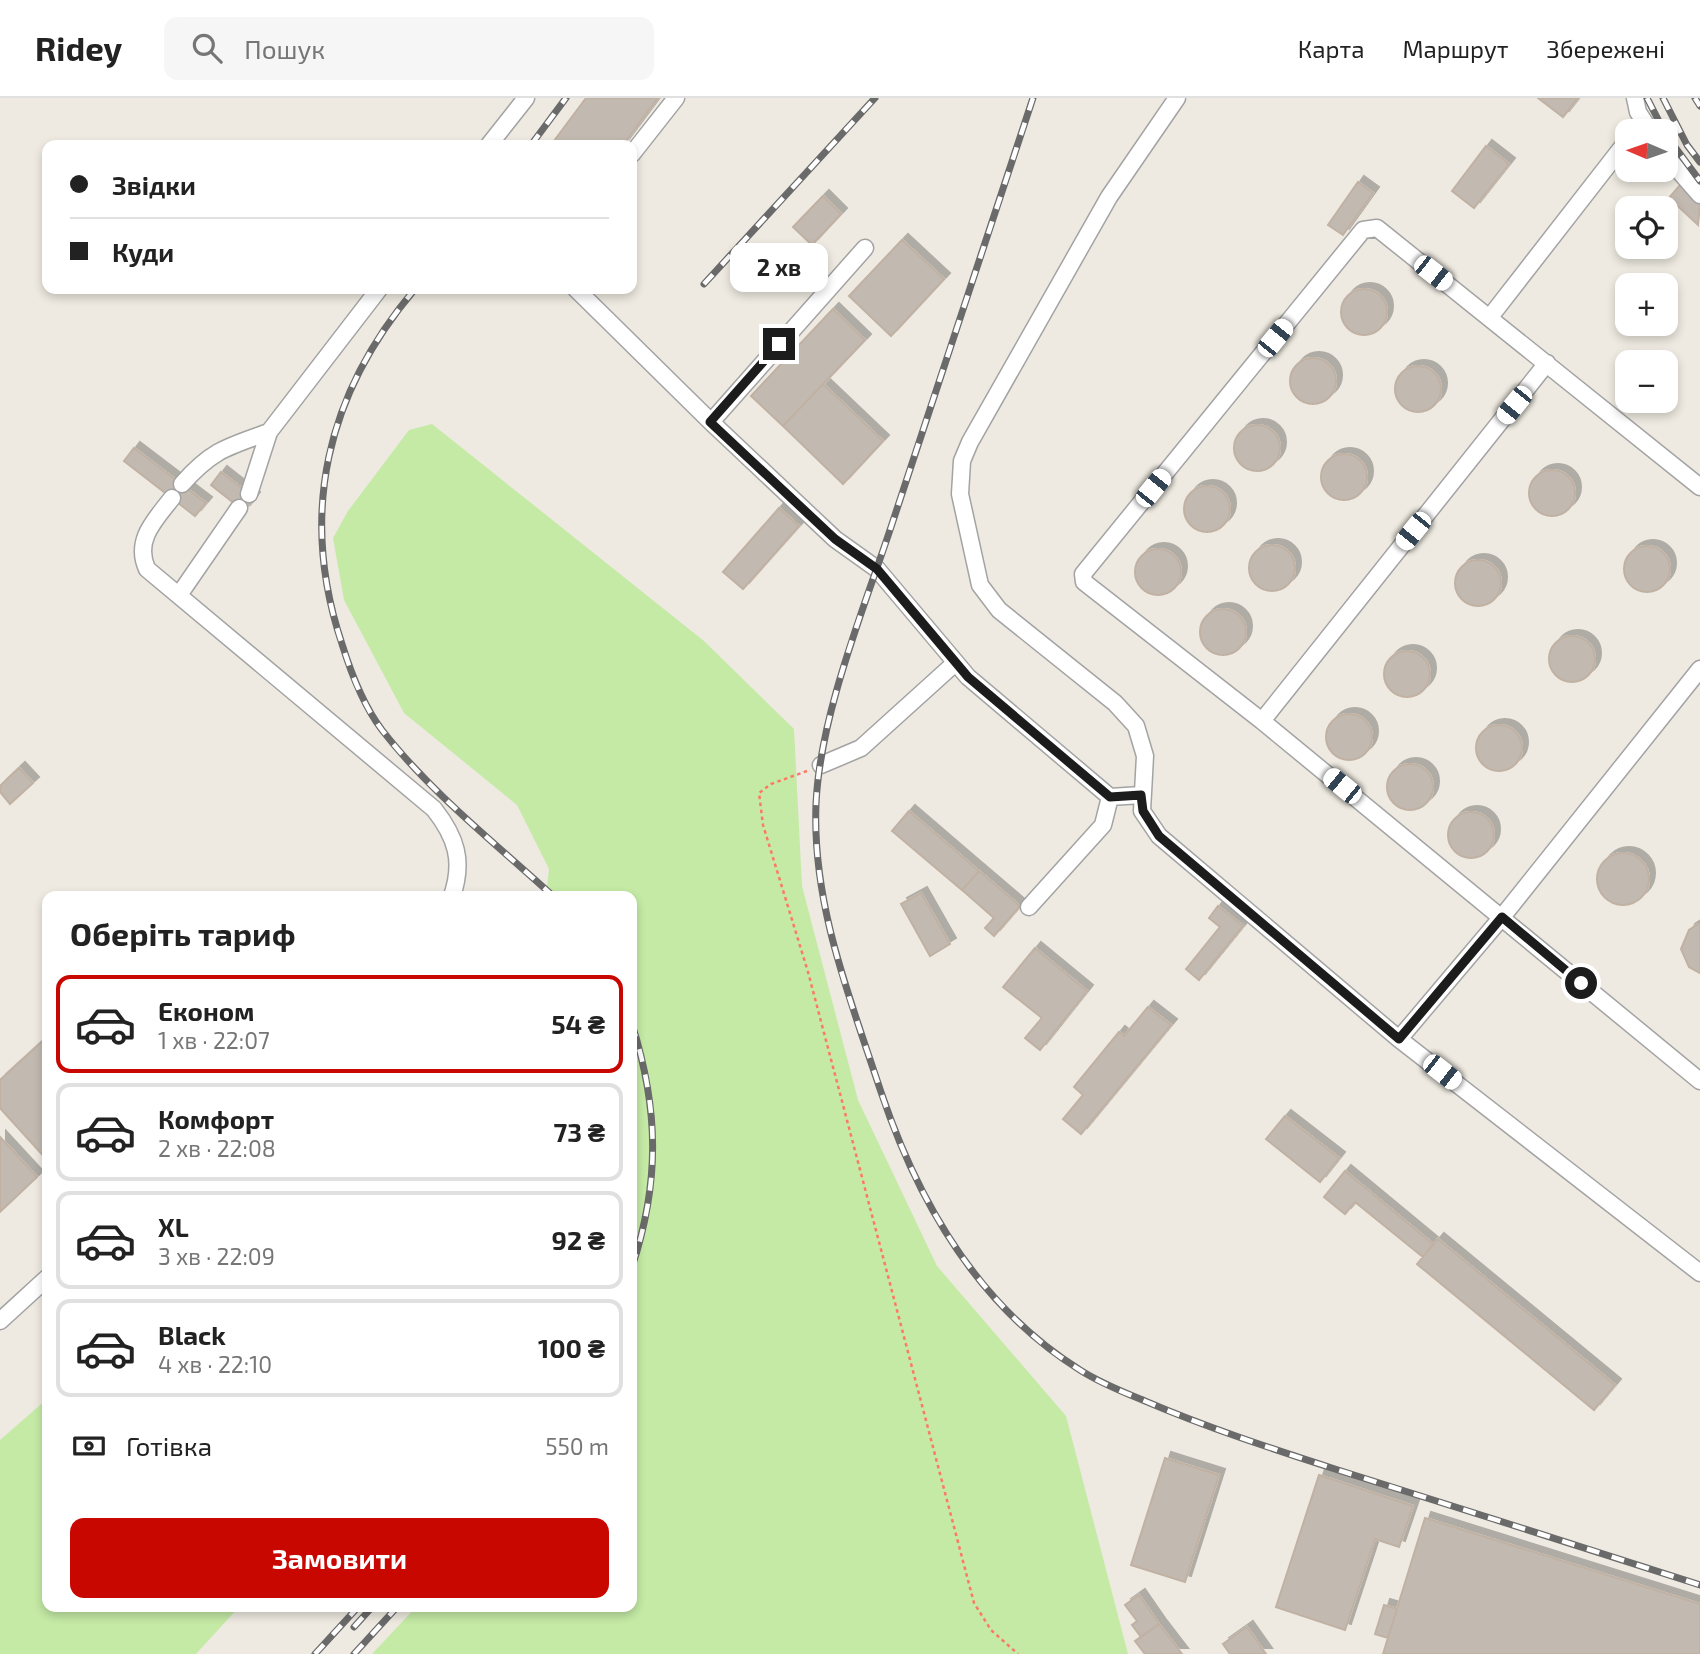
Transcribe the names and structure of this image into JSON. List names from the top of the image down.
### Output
{
  "north": "left",
  "page": {
    "header": "Ridey",
    "search": "Пошук",
    "nav": ["Карта", "Маршрут", "Збережені"],
    "map_buttons": ["+", "−"],
    "banner": ["Звідки", "Куди"],
    "bubble": "2 хв",
    "heading": "Оберіть тариф",
    "list": [
      {
        "name": "Економ",
        "note": "1 хв · 22:07",
        "value": "54 ₴"
      },
      {
        "name": "Комфорт",
        "note": "2 хв · 22:08",
        "value": "73 ₴"
      },
      {
        "name": "XL",
        "note": "3 хв · 22:09",
        "value": "92 ₴"
      },
      {
        "name": "Black",
        "note": "4 хв · 22:10",
        "value": "100 ₴"
      }
    ],
    "pay": ["Готівка", "550 m"],
    "buttons": "Замовити"
  }
}
